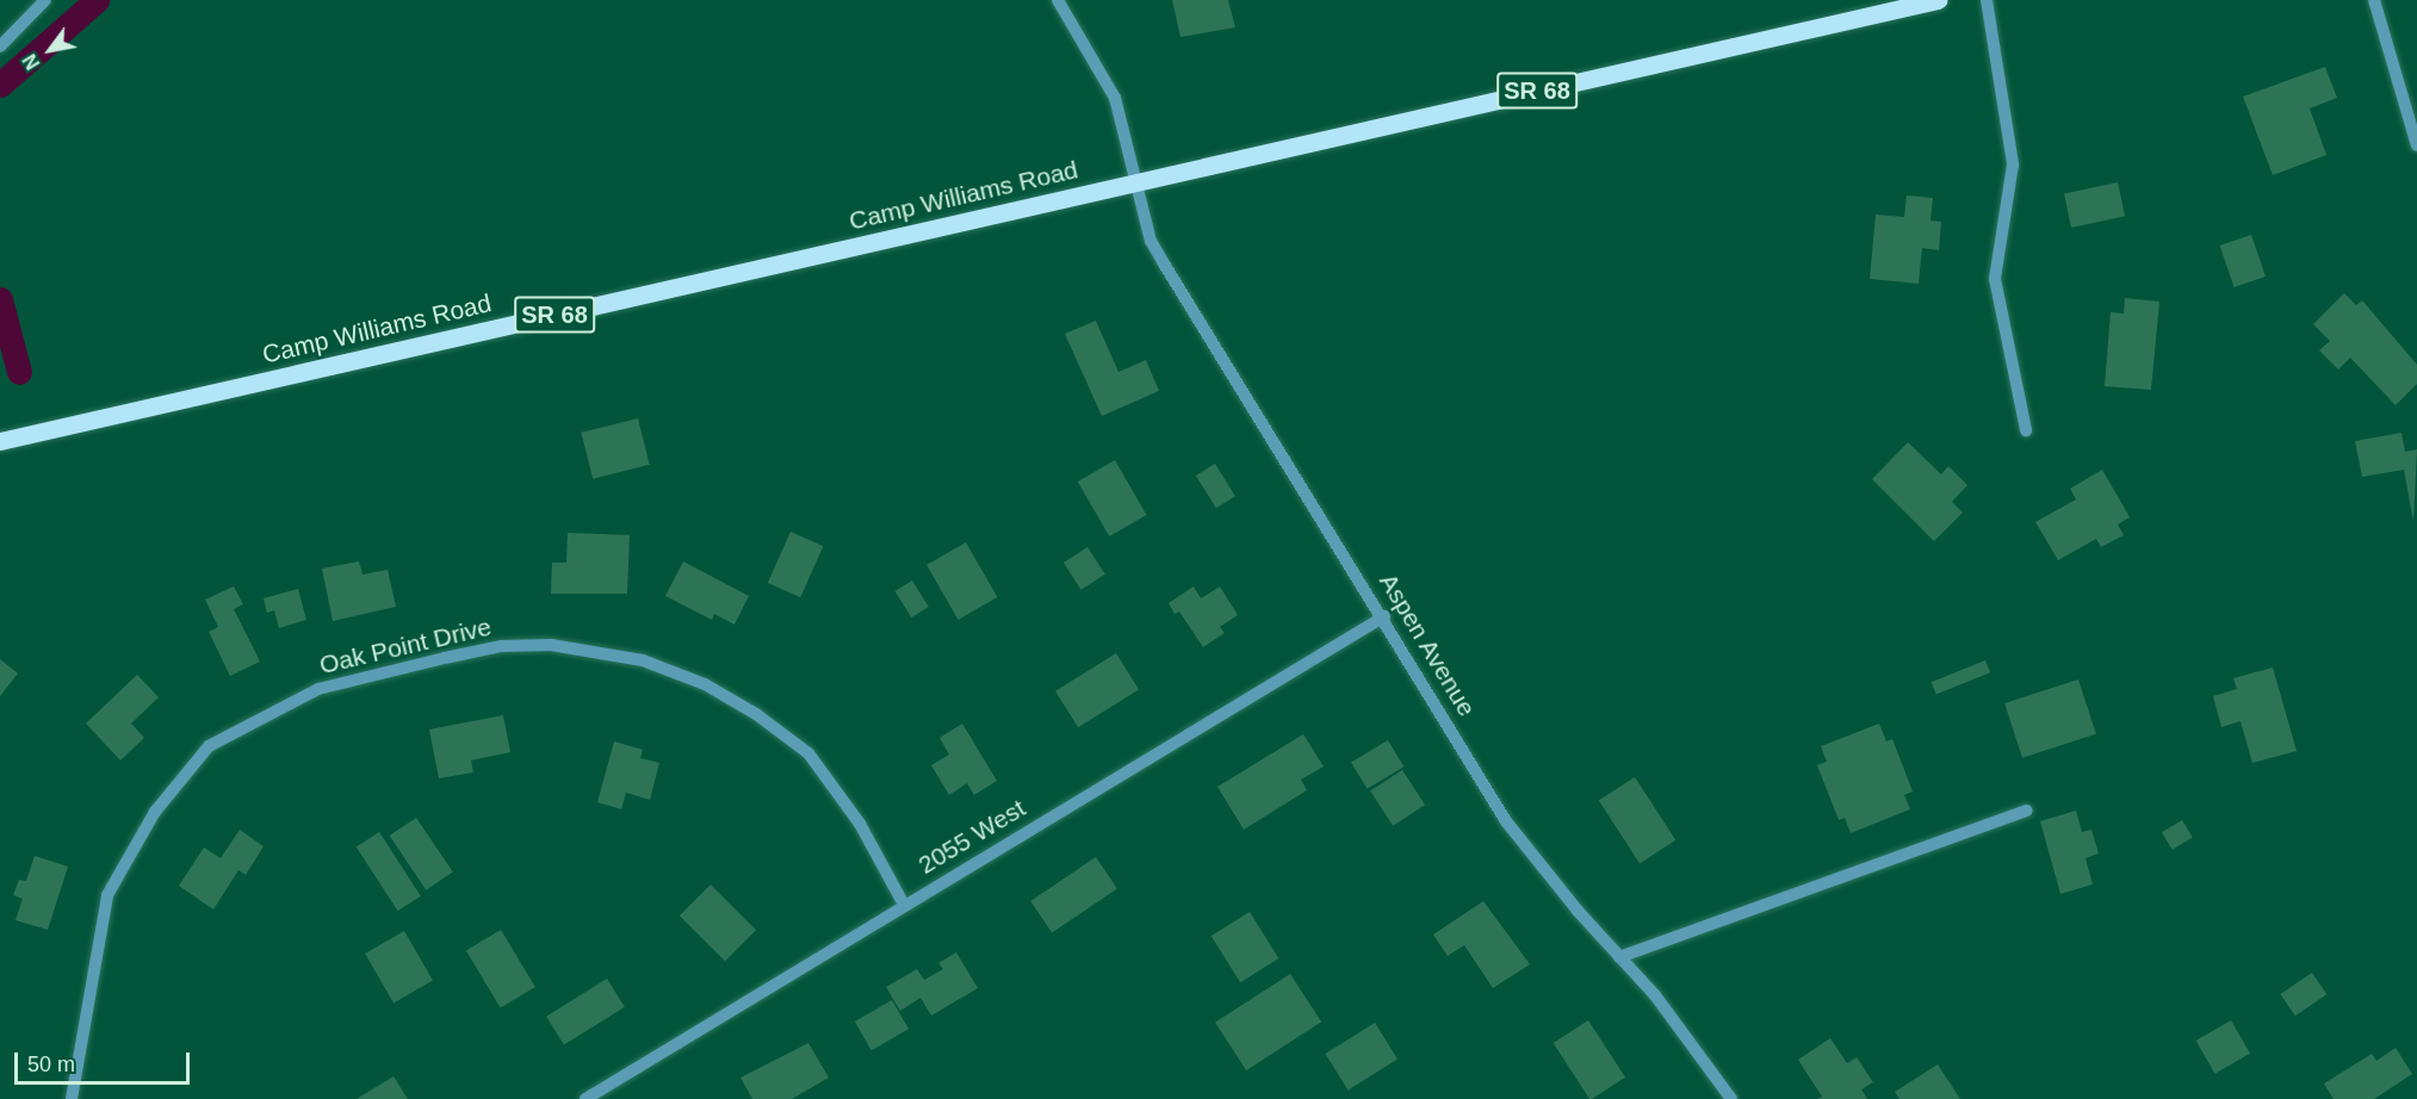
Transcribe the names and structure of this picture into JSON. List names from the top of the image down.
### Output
{
  "streets": {
    "main road": ["SR 68", "Camp Williams Road"],
    "street": ["Aspen Avenue", "Oak Point Drive", "2055 West"]
  },
  "crossings": [
    ["Camp Williams Road", "Aspen Avenue"],
    ["Aspen Avenue", "2055 West"],
    ["Oak Point Drive", "2055 West"]
  ],
  "scale_bar": "50 m",
  "north": "bottom left"
}
